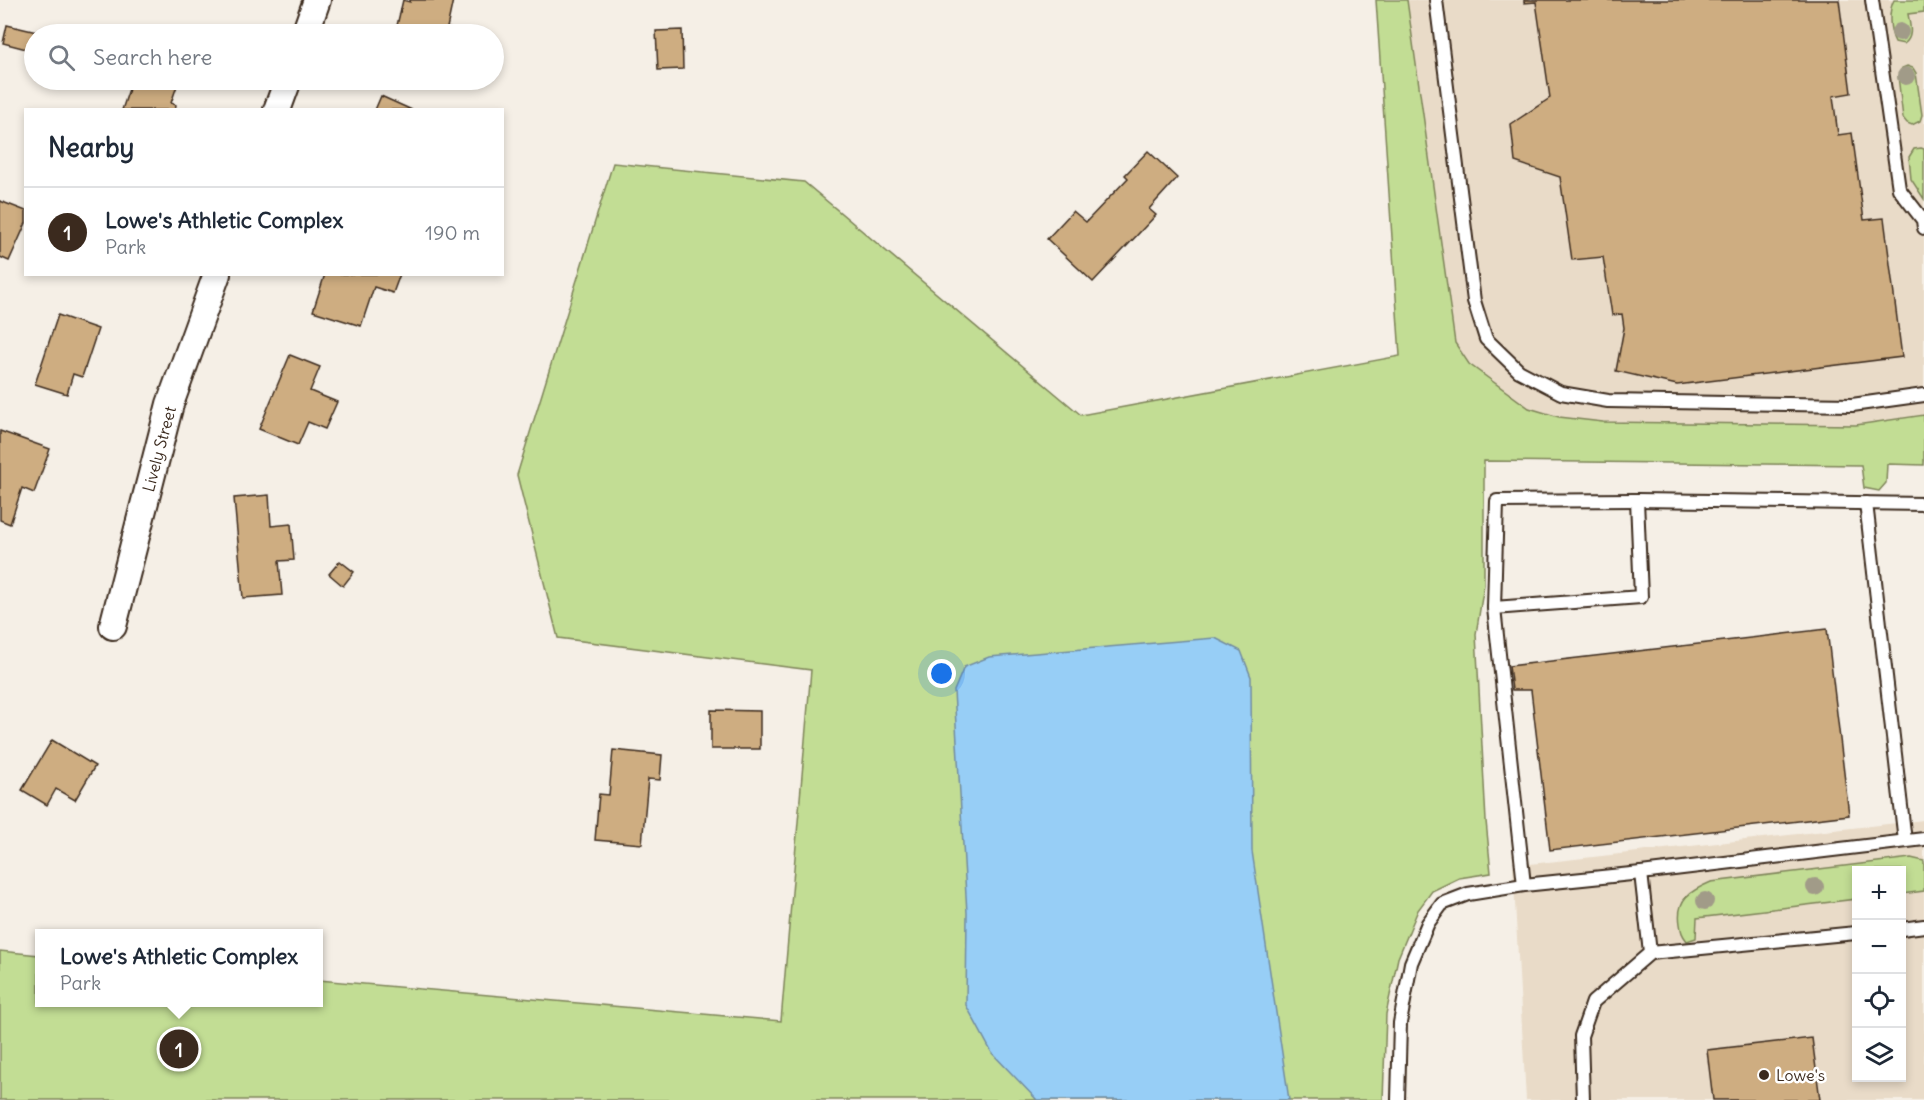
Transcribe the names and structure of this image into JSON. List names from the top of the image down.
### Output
{
  "streets": {
    "street": ["Lively Street"]
  },
  "places": ["Lowe's"],
  "page": {
    "search": "Search here",
    "heading": "Nearby",
    "list": [
      {
        "mark": "1",
        "name": "Lowe's Athletic Complex",
        "note": "Park",
        "value": "190 m"
      }
    ],
    "map_buttons": ["+", "−"],
    "popup": ["Lowe's Athletic Complex", "Park"],
    "pins": "1"
  }
}
